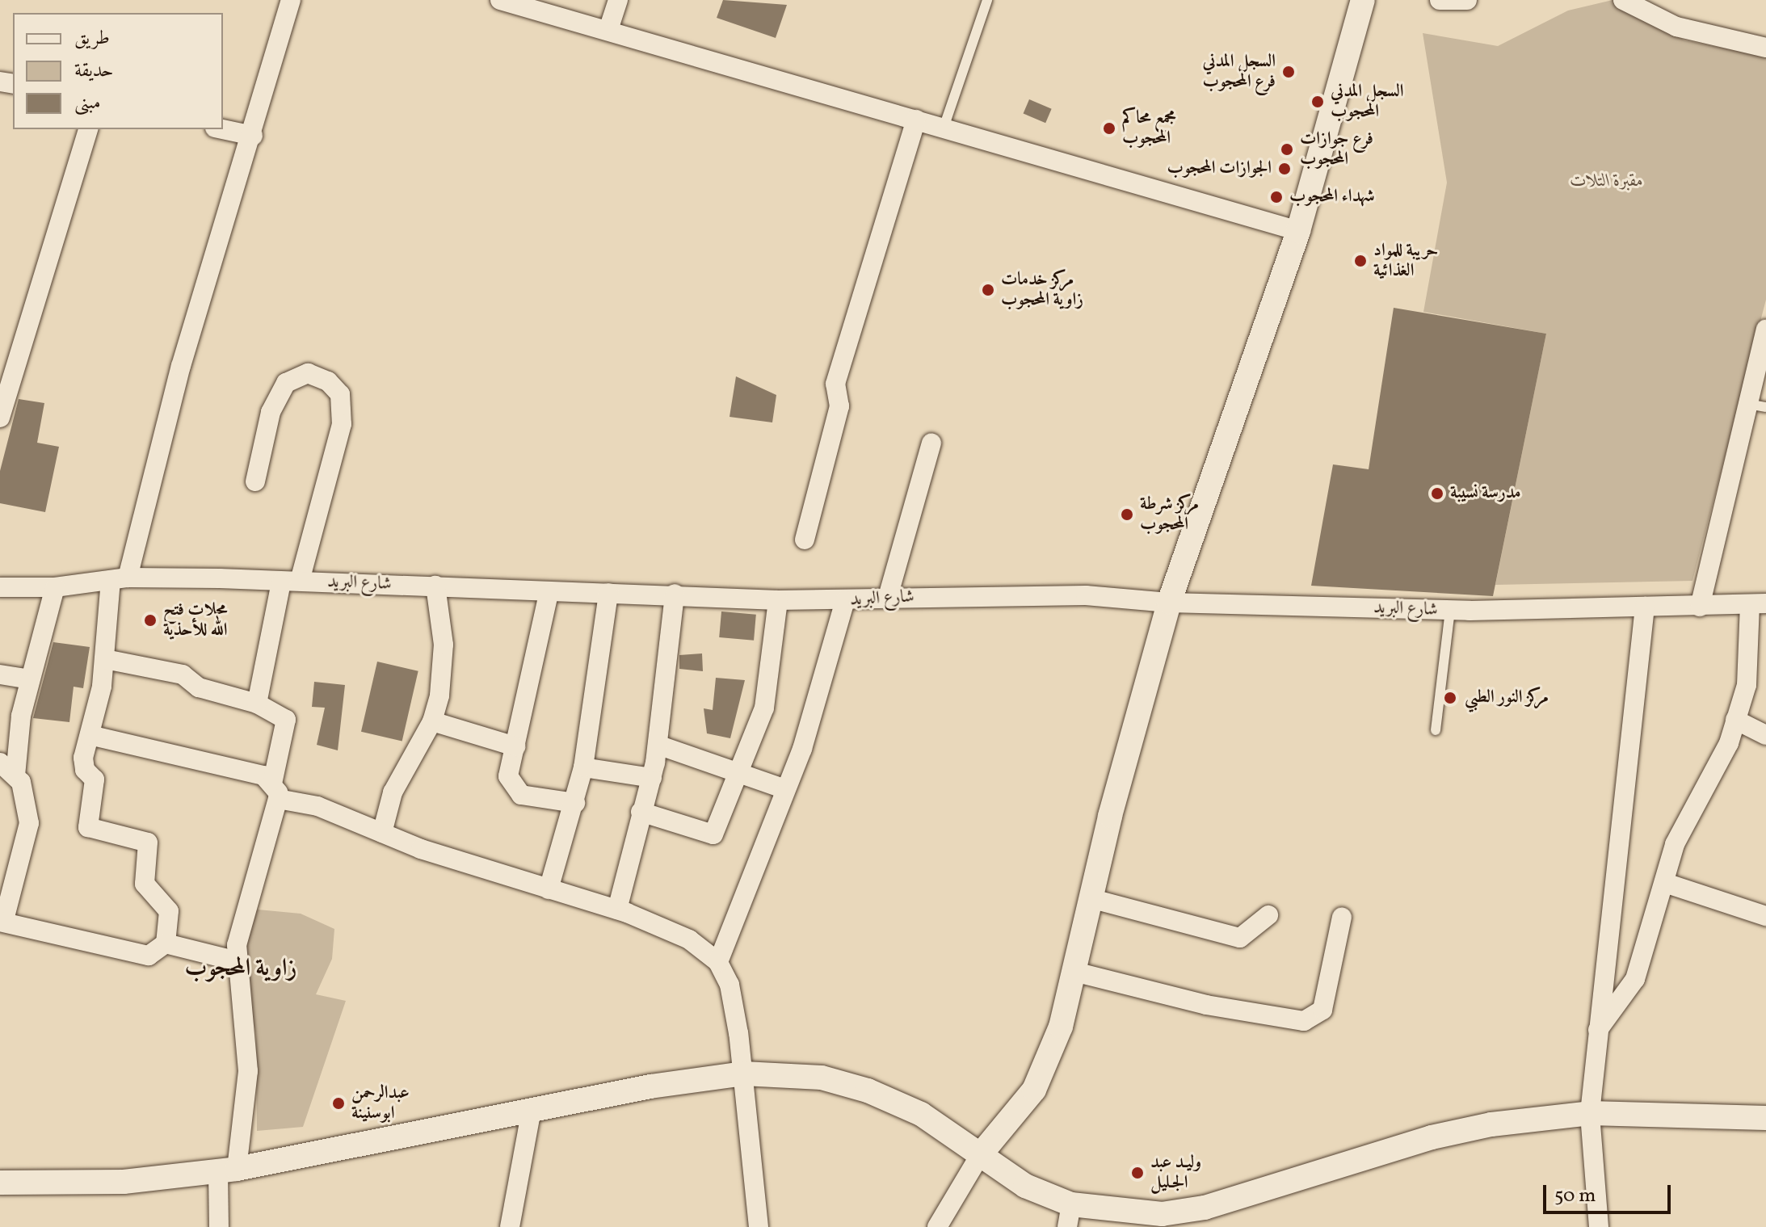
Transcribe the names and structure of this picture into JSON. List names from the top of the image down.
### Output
{
  "streets": {
    "street": ["شارع البريد"]
  },
  "districts": ["زاوية المحجوب"],
  "parks": ["مقبرة التلات"],
  "places": [
    "السجل المدني فرع المحجوب",
    "السجل المدني المحجوب",
    "مجمع محاكم المحجوب",
    "فرع جوازات المحجوب",
    "الجوازات المحجوب",
    "شهداء المحجوب",
    "حريبة للمواد الغذائية",
    "مركز خدمات زاوية المحجوب",
    "مدرسة نسيبة",
    "مركز شرطة المحجوب",
    "محلات فتح الله للأحذية",
    "مركز النور الطبي",
    "عبدالرحمن ابوسنينة",
    "وليـد عبد الجـليل"
  ],
  "legend": ["طريق", "حديقة", "مبنى"],
  "scale_bar": "50 m"
}
